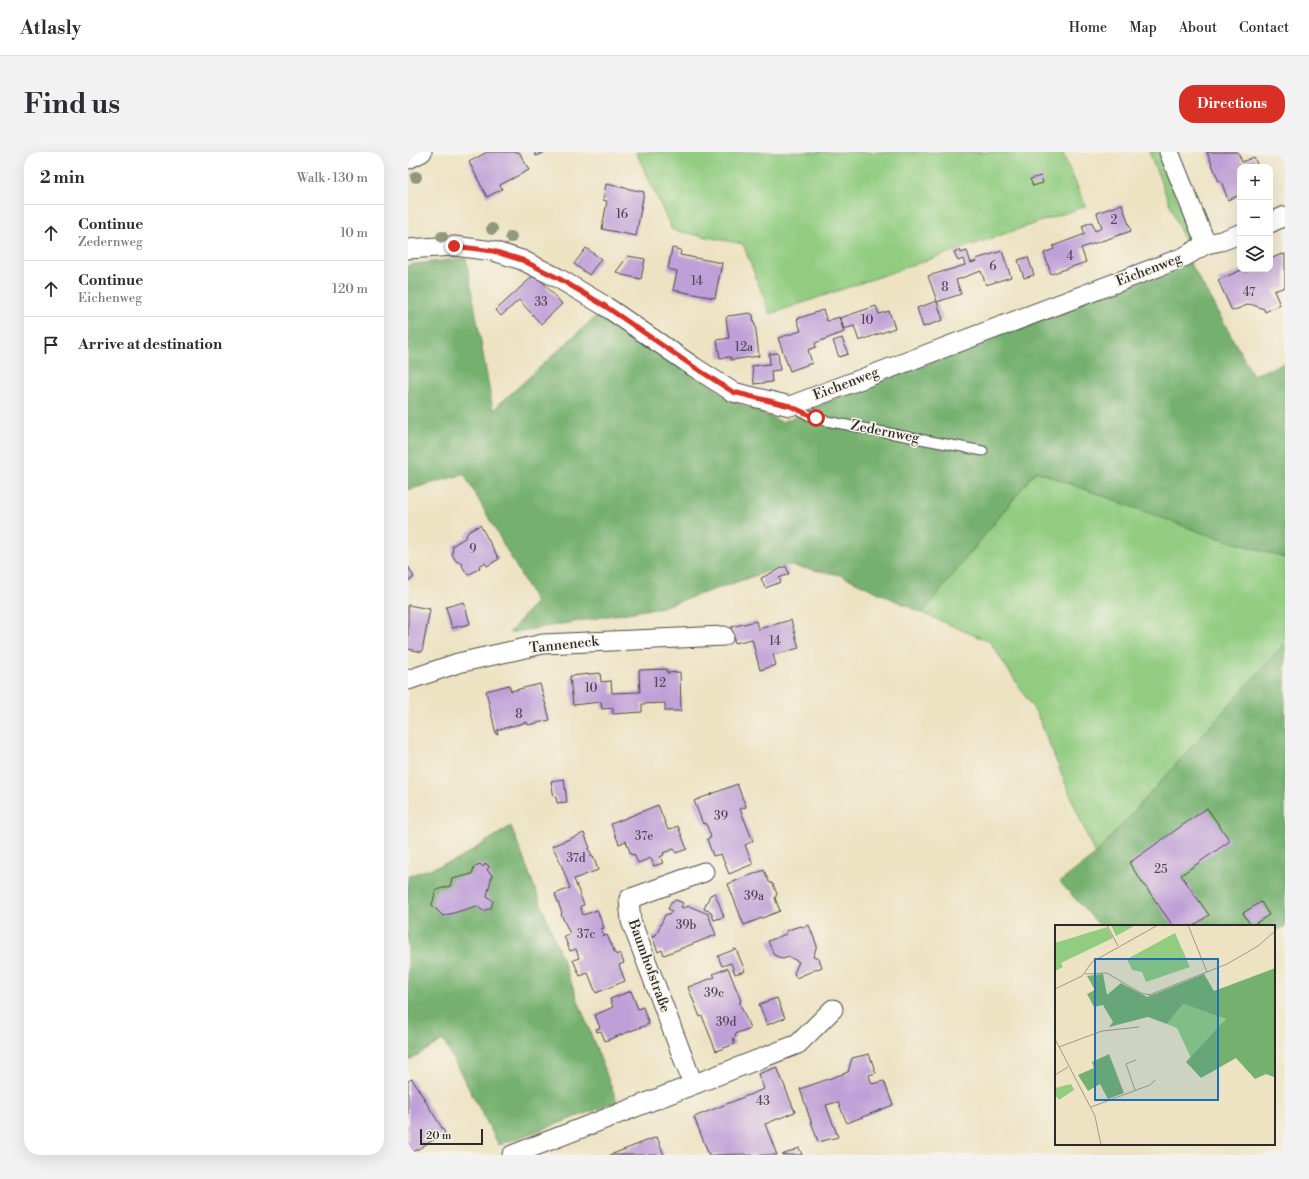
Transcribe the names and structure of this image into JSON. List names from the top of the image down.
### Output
{
  "streets": {
    "street": ["Eichenweg", "Tanneneck", "Baumhofstraße"],
    "lane": ["Zedernweg"]
  },
  "crossings": [
    ["Eichenweg", "Zedernweg"]
  ],
  "house_numbers": [
    "16",
    "2",
    "4",
    "6",
    "14",
    "8",
    "47",
    "33",
    "10",
    "12a",
    "9",
    "14",
    "12",
    "10",
    "8",
    "39",
    "37e",
    "37d",
    "25",
    "39a",
    "39b",
    "37c",
    "39c",
    "39d",
    "43"
  ],
  "scale_bar": "20 m",
  "page": {
    "header": "Atlasly",
    "nav": [
      "Home",
      "Map",
      "About",
      "Contact"
    ],
    "buttons": "Directions",
    "title": "Find us",
    "heading": ["2 min", "Walk · 130 m"],
    "map_buttons": ["+", "−"],
    "list": [
      ["Continue", "Zedernweg", "10 m"],
      ["Continue", "Eichenweg", "120 m"],
      "Arrive at destination"
    ],
    "scale": "20 m"
  }
}
